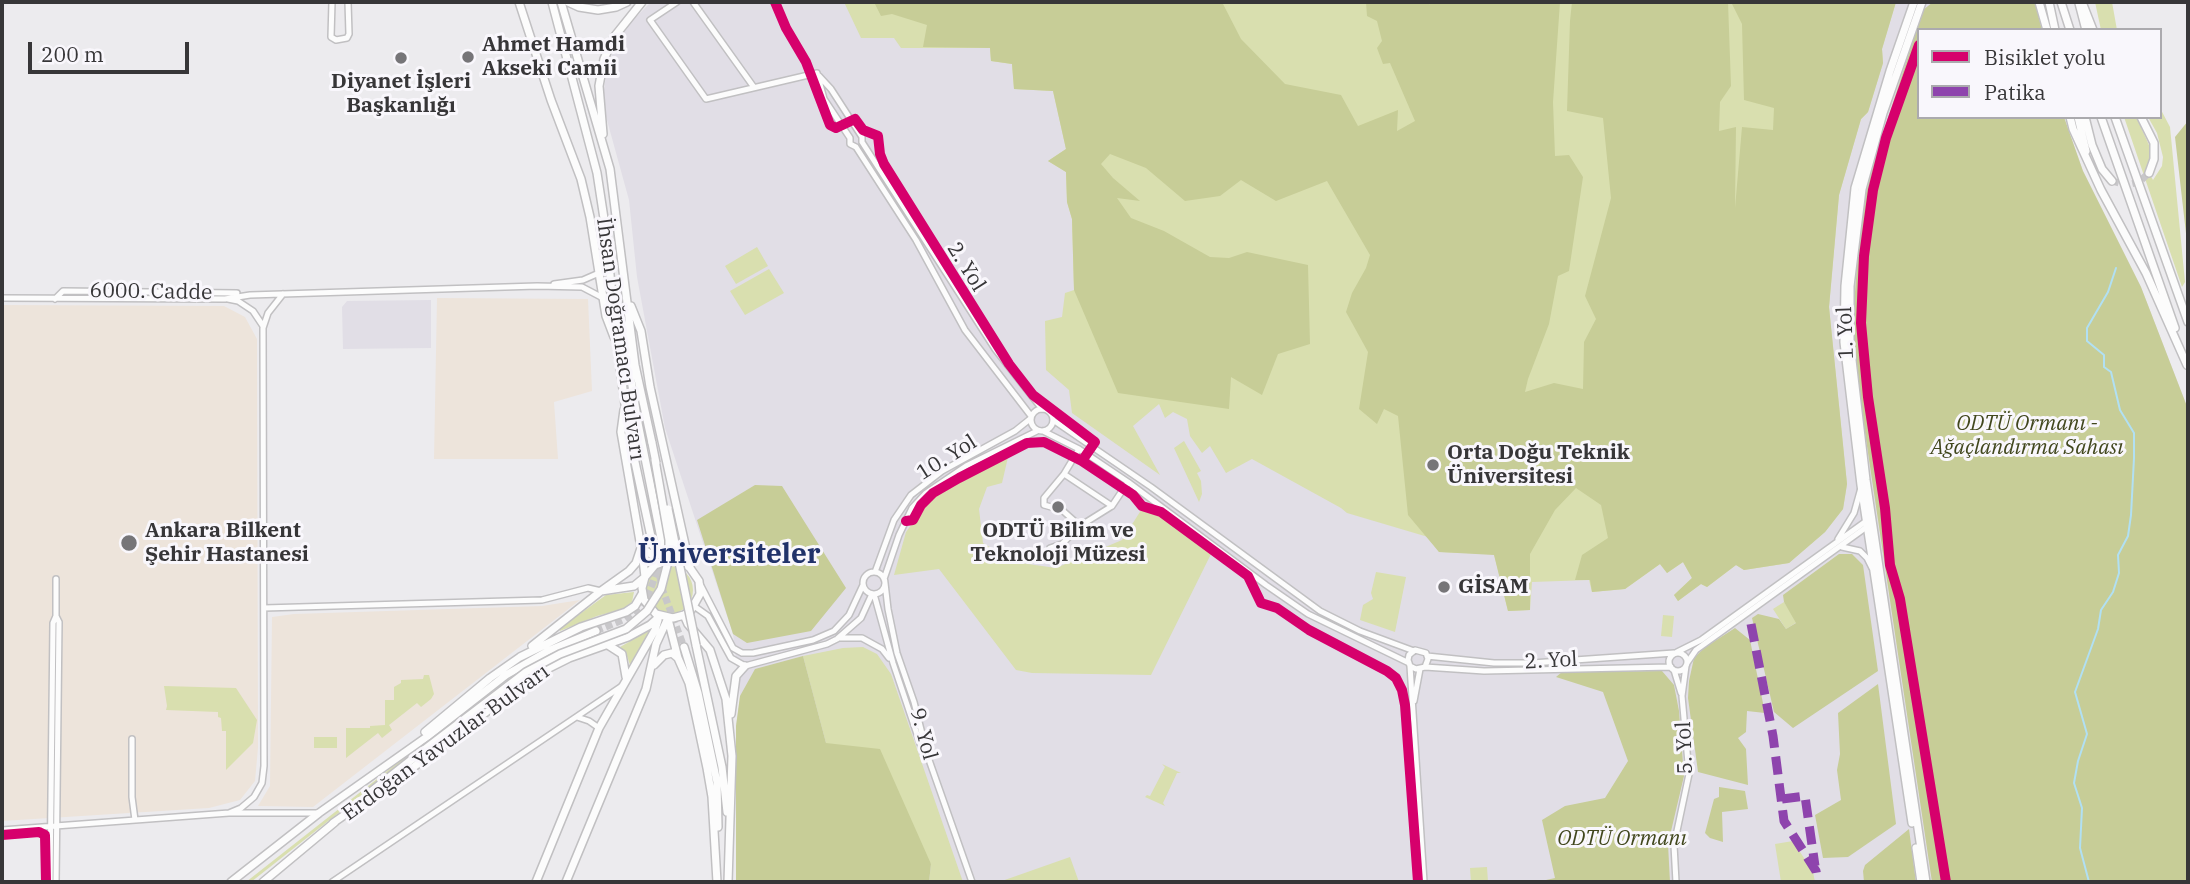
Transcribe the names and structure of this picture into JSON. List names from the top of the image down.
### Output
{
  "streets": {
    "main road": ["1. Yol", "İhsan Doğramacı Bulvarı", "Erdoğan Yavuzlar Bulvarı"],
    "street": [
      "2. Yol",
      "6000. Cadde",
      "10. Yol",
      "9. Yol",
      "5. Yol"
    ]
  },
  "crossings": [
    ["2. Yol", "1. Yol"],
    ["2. Yol", "10. Yol"],
    ["2. Yol", "5. Yol"],
    ["İhsan Doğramacı Bulvarı", "Erdoğan Yavuzlar Bulvarı"],
    ["10. Yol", "9. Yol"]
  ],
  "districts": ["Üniversiteler"],
  "parks": ["ODTÜ Ormanı - Ağaçlandırma Sahası", "ODTÜ Ormanı"],
  "places": [
    "Ahmet Hamdi Akseki Camii",
    "Diyanet İşleri Başkanlığı",
    "Orta Doğu Teknik Üniversitesi",
    "ODTÜ Bilim ve Teknoloji Müzesi",
    "Ankara Bilkent Şehir Hastanesi",
    "GİSAM"
  ],
  "legend": ["Bisiklet yolu", "Patika"],
  "scale_bar": "200 m"
}
